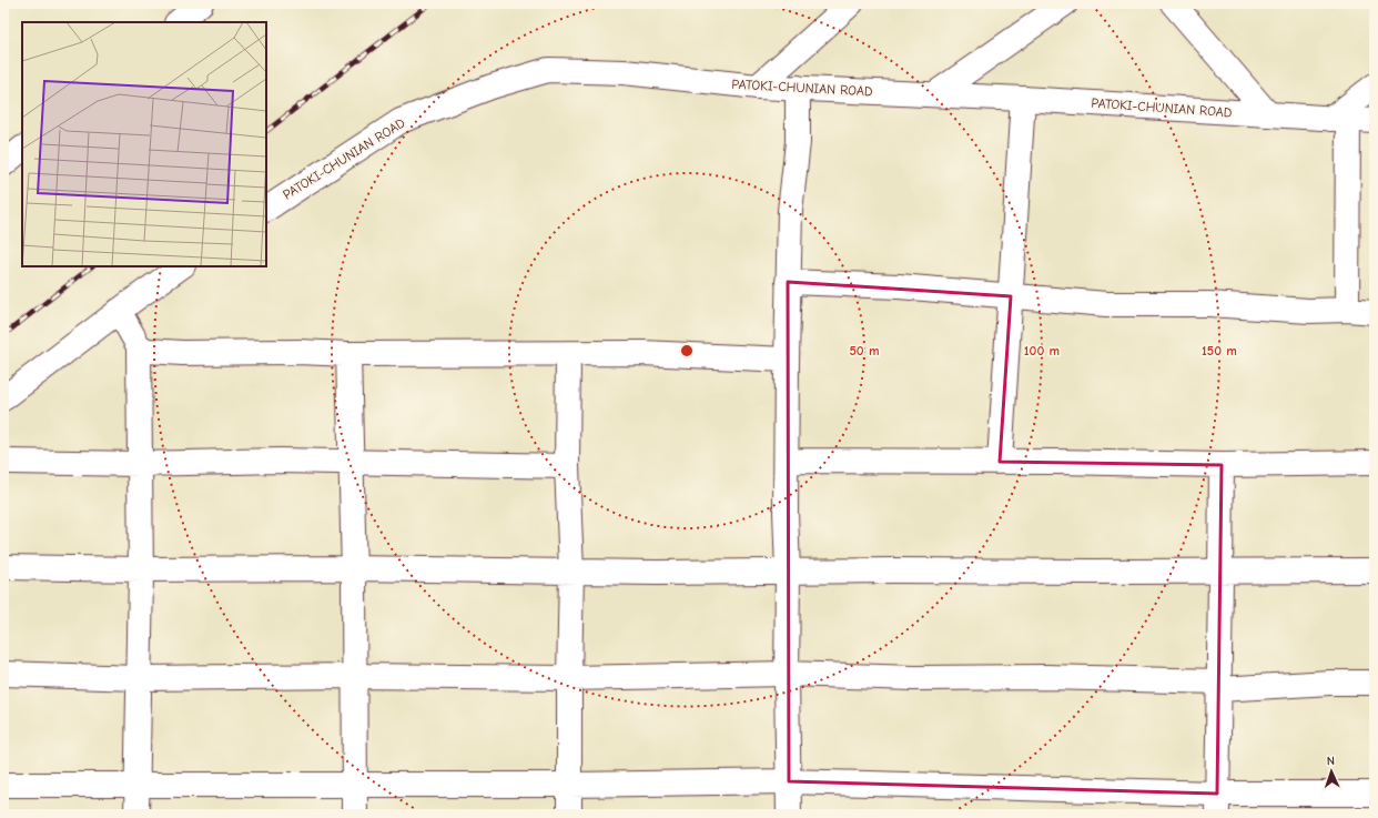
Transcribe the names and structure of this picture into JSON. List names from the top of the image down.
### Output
{
  "streets": {
    "street": ["PATOKI-CHUNIAN ROAD"]
  },
  "north": "top",
  "rings": ["50 m", "100 m", "150 m"]
}
